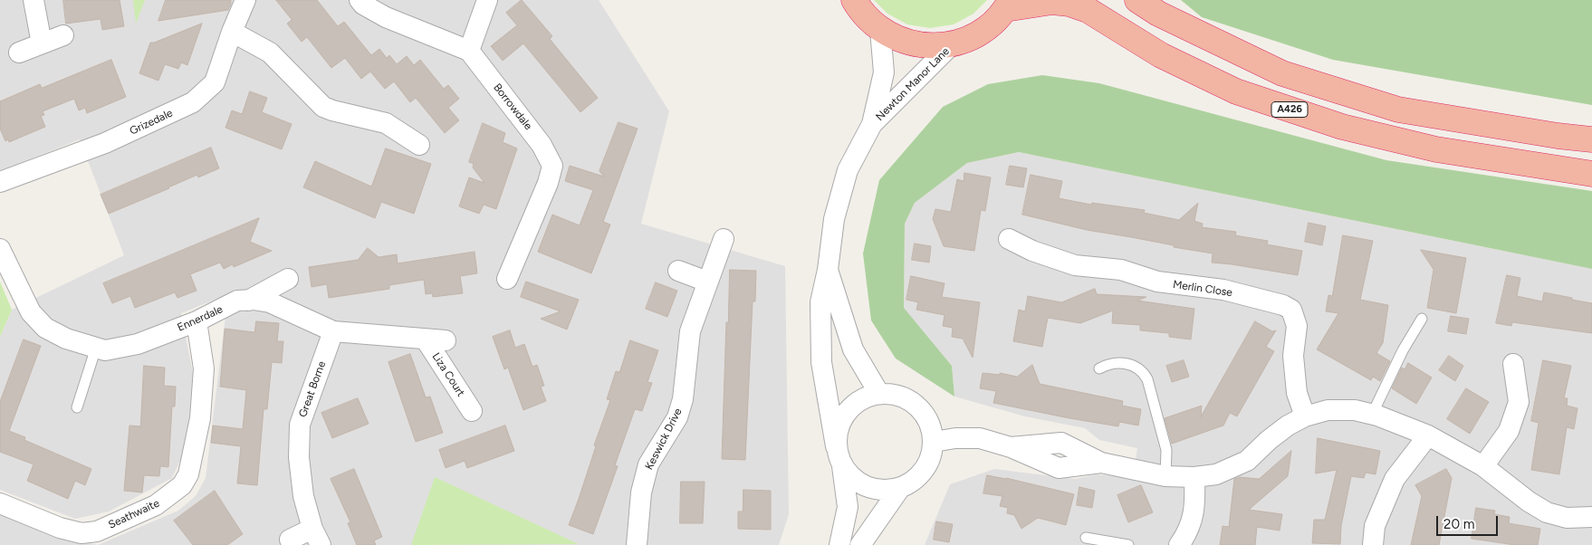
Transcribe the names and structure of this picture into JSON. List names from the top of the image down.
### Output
{
  "streets": {
    "highway": ["A426"],
    "street": [
      "Newton Manor Lane",
      "Borrowdale",
      "Grizedale",
      "Merlin Close",
      "Ennerdale",
      "Liza Court",
      "Great Borne",
      "Keswick Drive",
      "Seathwaite"
    ]
  },
  "crossings": [
    ["Ennerdale", "Liza Court"],
    ["Ennerdale", "Great Borne"],
    ["Ennerdale", "Seathwaite"]
  ],
  "scale_bar": "20 m"
}
